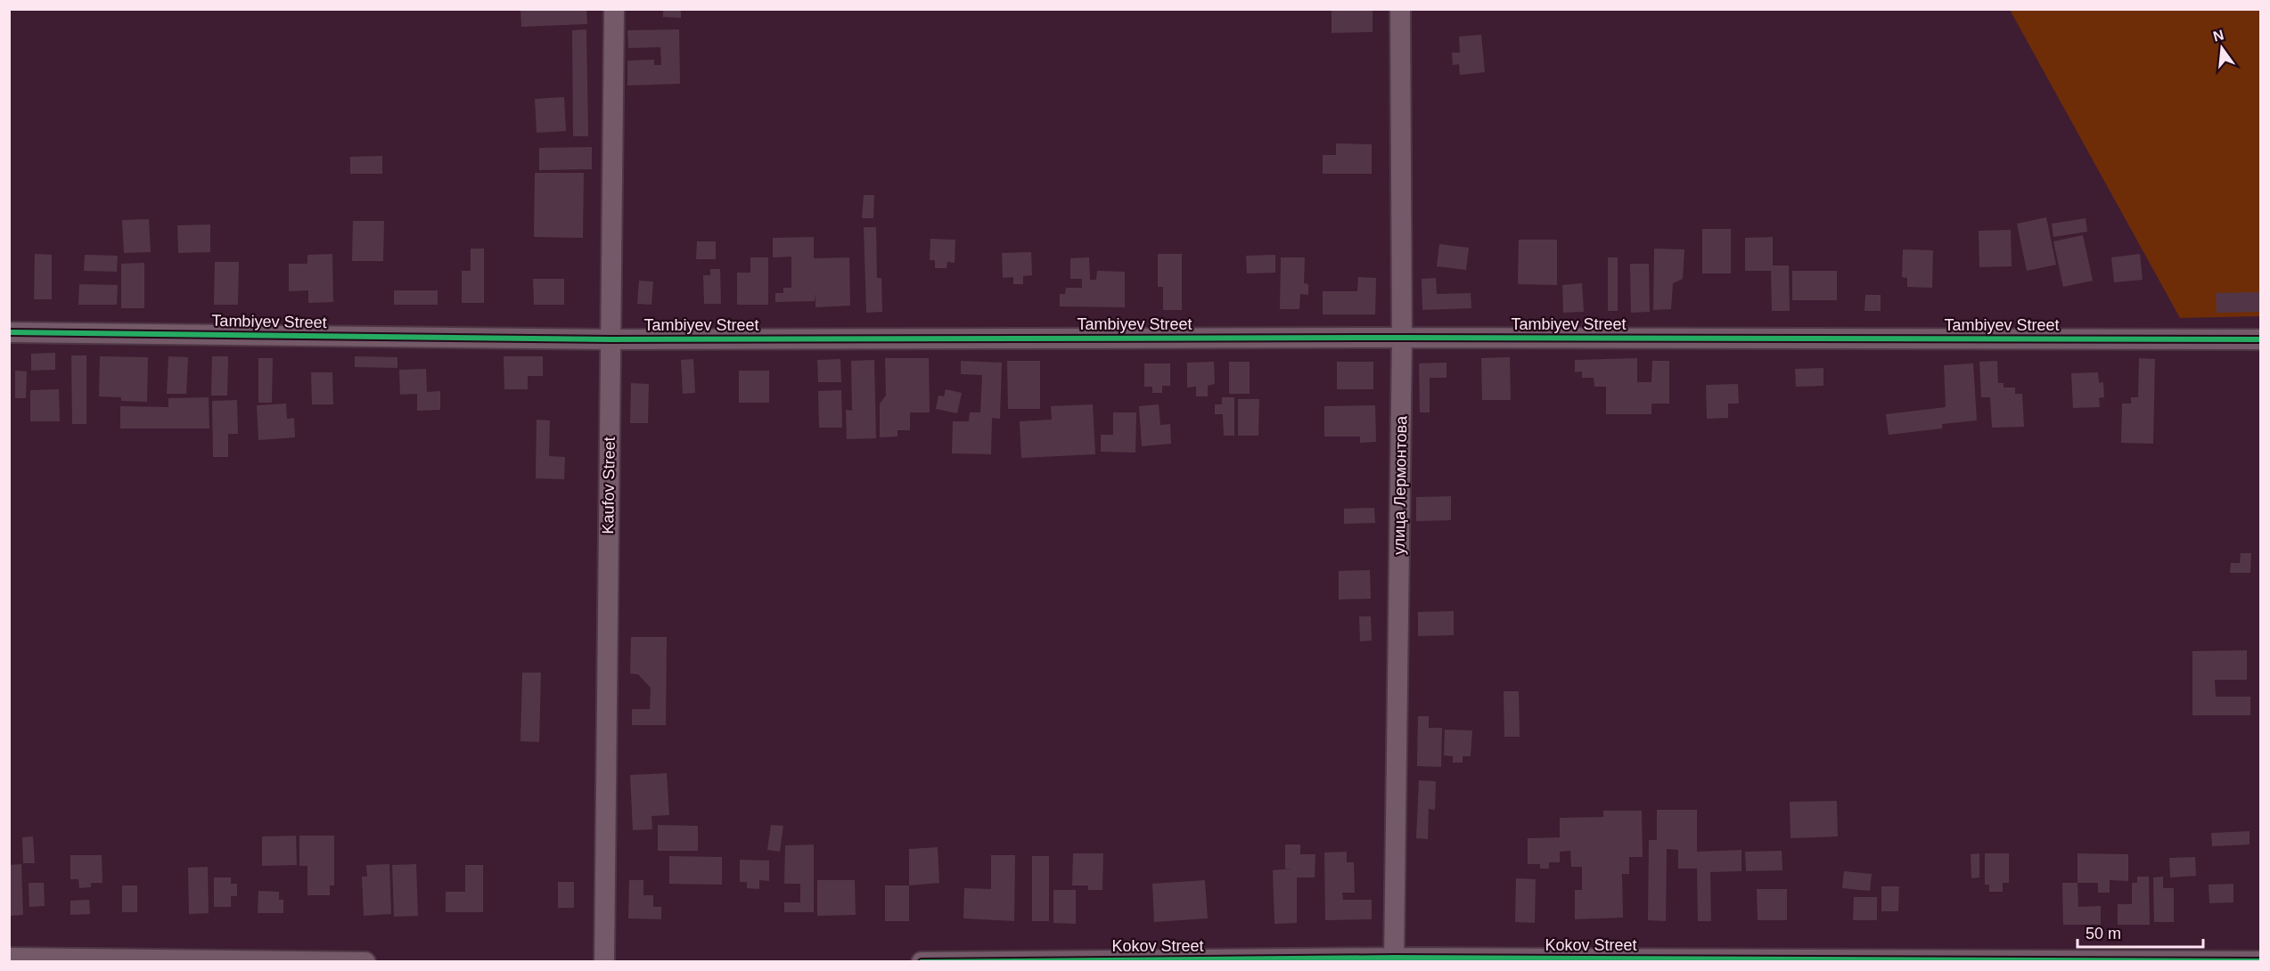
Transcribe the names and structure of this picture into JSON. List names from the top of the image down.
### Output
{
  "streets": {
    "street": [
      "Tambiyev Street",
      "Kaufov Street",
      "улица Лермонтова",
      "Kokov Street"
    ]
  },
  "crossings": [
    ["Tambiyev Street", "Kaufov Street"],
    ["Tambiyev Street", "улица Лермонтова"],
    ["улица Лермонтова", "Kokov Street"]
  ],
  "scale_bar": "50 m",
  "north": "top"
}
